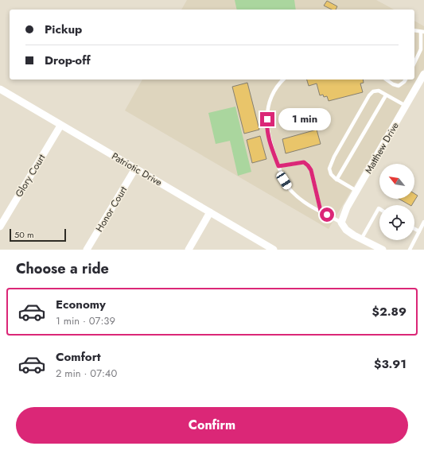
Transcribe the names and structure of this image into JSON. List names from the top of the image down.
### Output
{
  "streets": {
    "street": [
      "Matthew Drive",
      "Patriotic Drive",
      "Glory Court",
      "Honor Court"
    ]
  },
  "crossings": [
    ["Patriotic Drive", "Glory Court"],
    ["Patriotic Drive", "Honor Court"]
  ],
  "scale_bar": "50 m",
  "north": "top left",
  "page": {
    "banner": ["Pickup", "Drop-off"],
    "bubble": "1 min",
    "scale": "50 m",
    "heading": "Choose a ride",
    "list": [
      {
        "name": "Economy",
        "note": "1 min · 07:39",
        "value": "$2.89"
      },
      {
        "name": "Comfort",
        "note": "2 min · 07:40",
        "value": "$3.91"
      }
    ],
    "buttons": "Confirm"
  }
}
